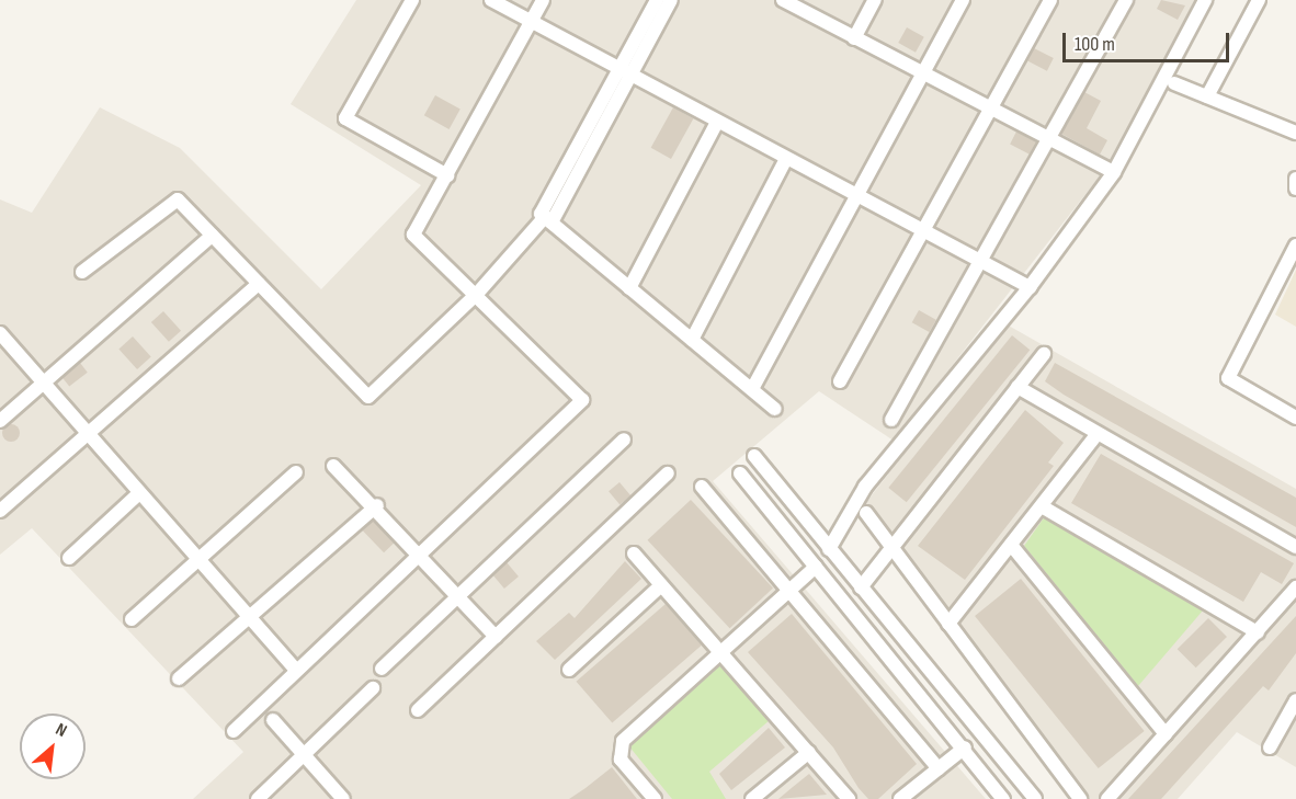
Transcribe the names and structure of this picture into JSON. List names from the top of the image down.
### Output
{
  "scale_bar": "100 m",
  "north": "top right"
}
